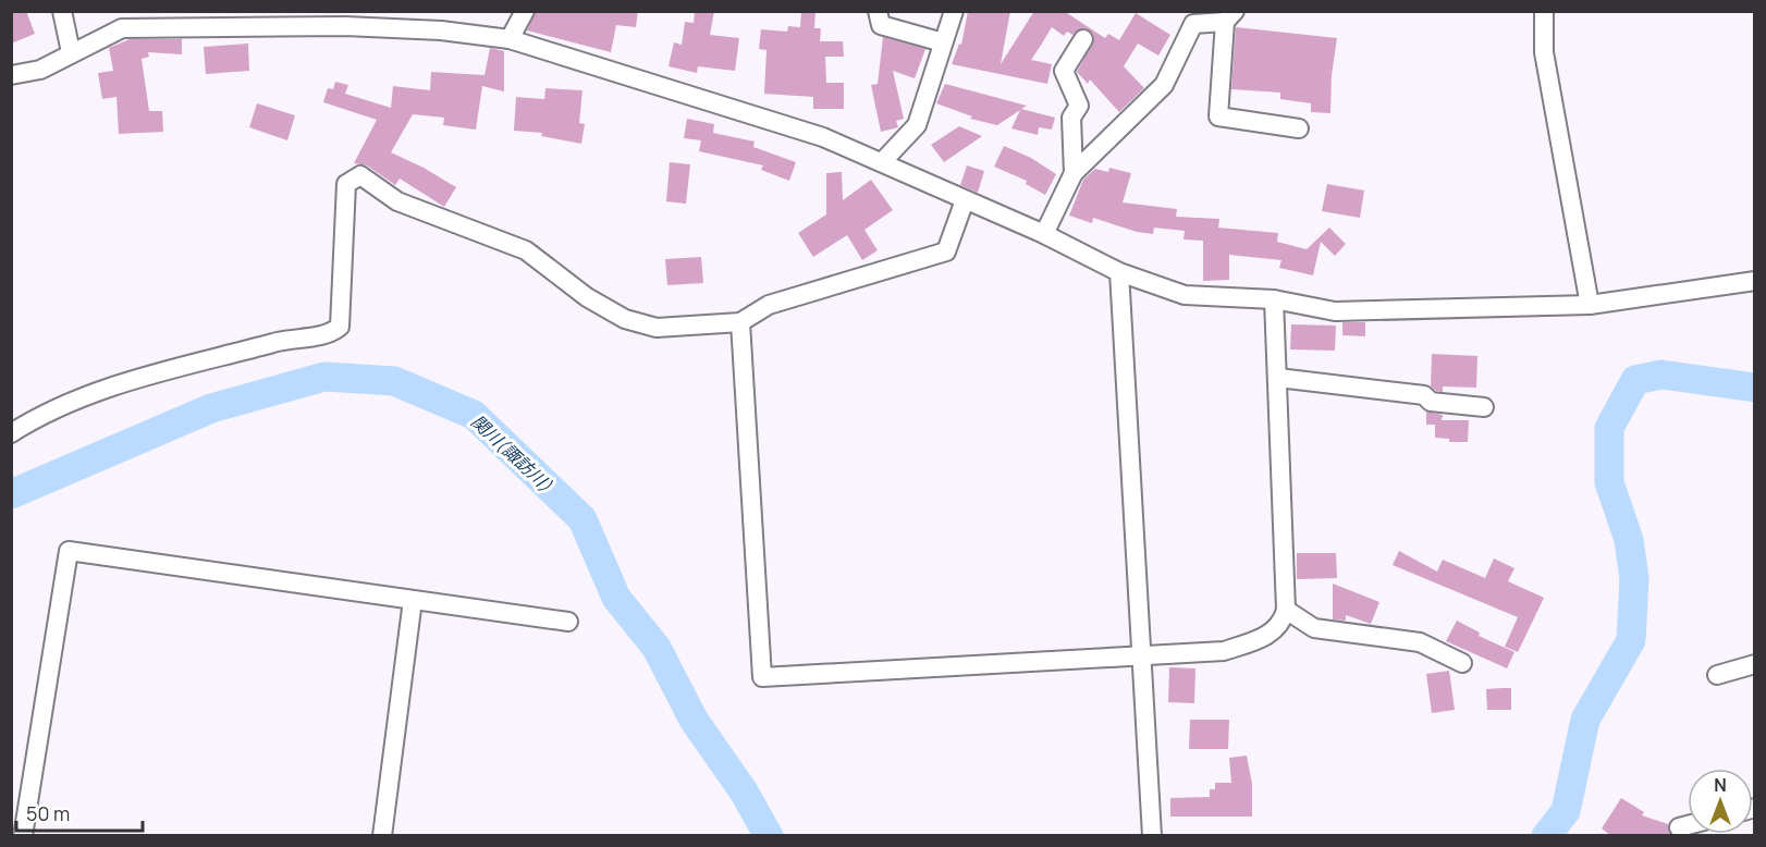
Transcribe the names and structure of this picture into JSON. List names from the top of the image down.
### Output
{
  "water": ["関川(諏訪川)"],
  "scale_bar": "50 m",
  "north": "top"
}
